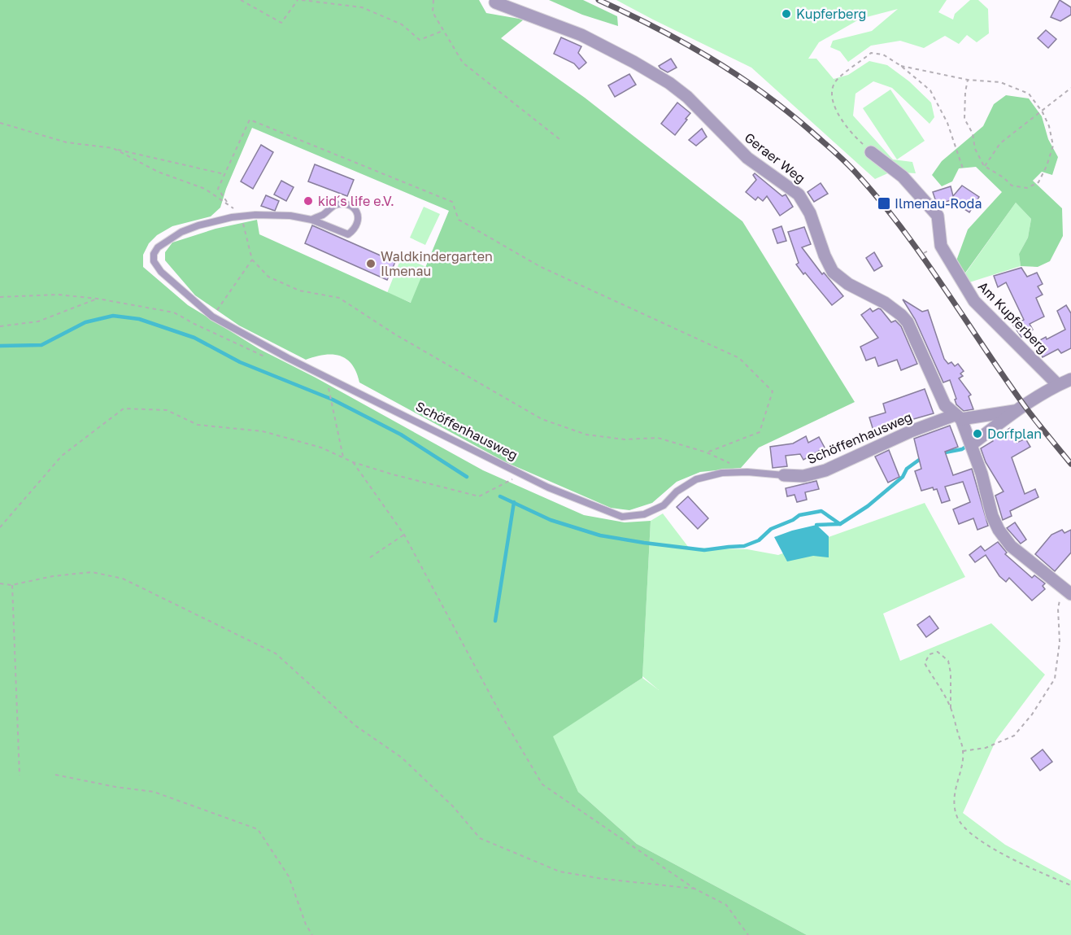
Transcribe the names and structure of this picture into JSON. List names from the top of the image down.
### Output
{
  "streets": {
    "street": ["Geraer Weg", "Am Kupferberg", "Schöffenhausweg"]
  },
  "crossings": [
    ["Geraer Weg", "Schöffenhausweg"]
  ],
  "places": {
    "other": [
      "Kupferberg",
      "kid´s life e.V.",
      "Waldkindergarten Ilmenau",
      "Dorfplan"
    ],
    "transit": ["Ilmenau-Roda"]
  }
}
